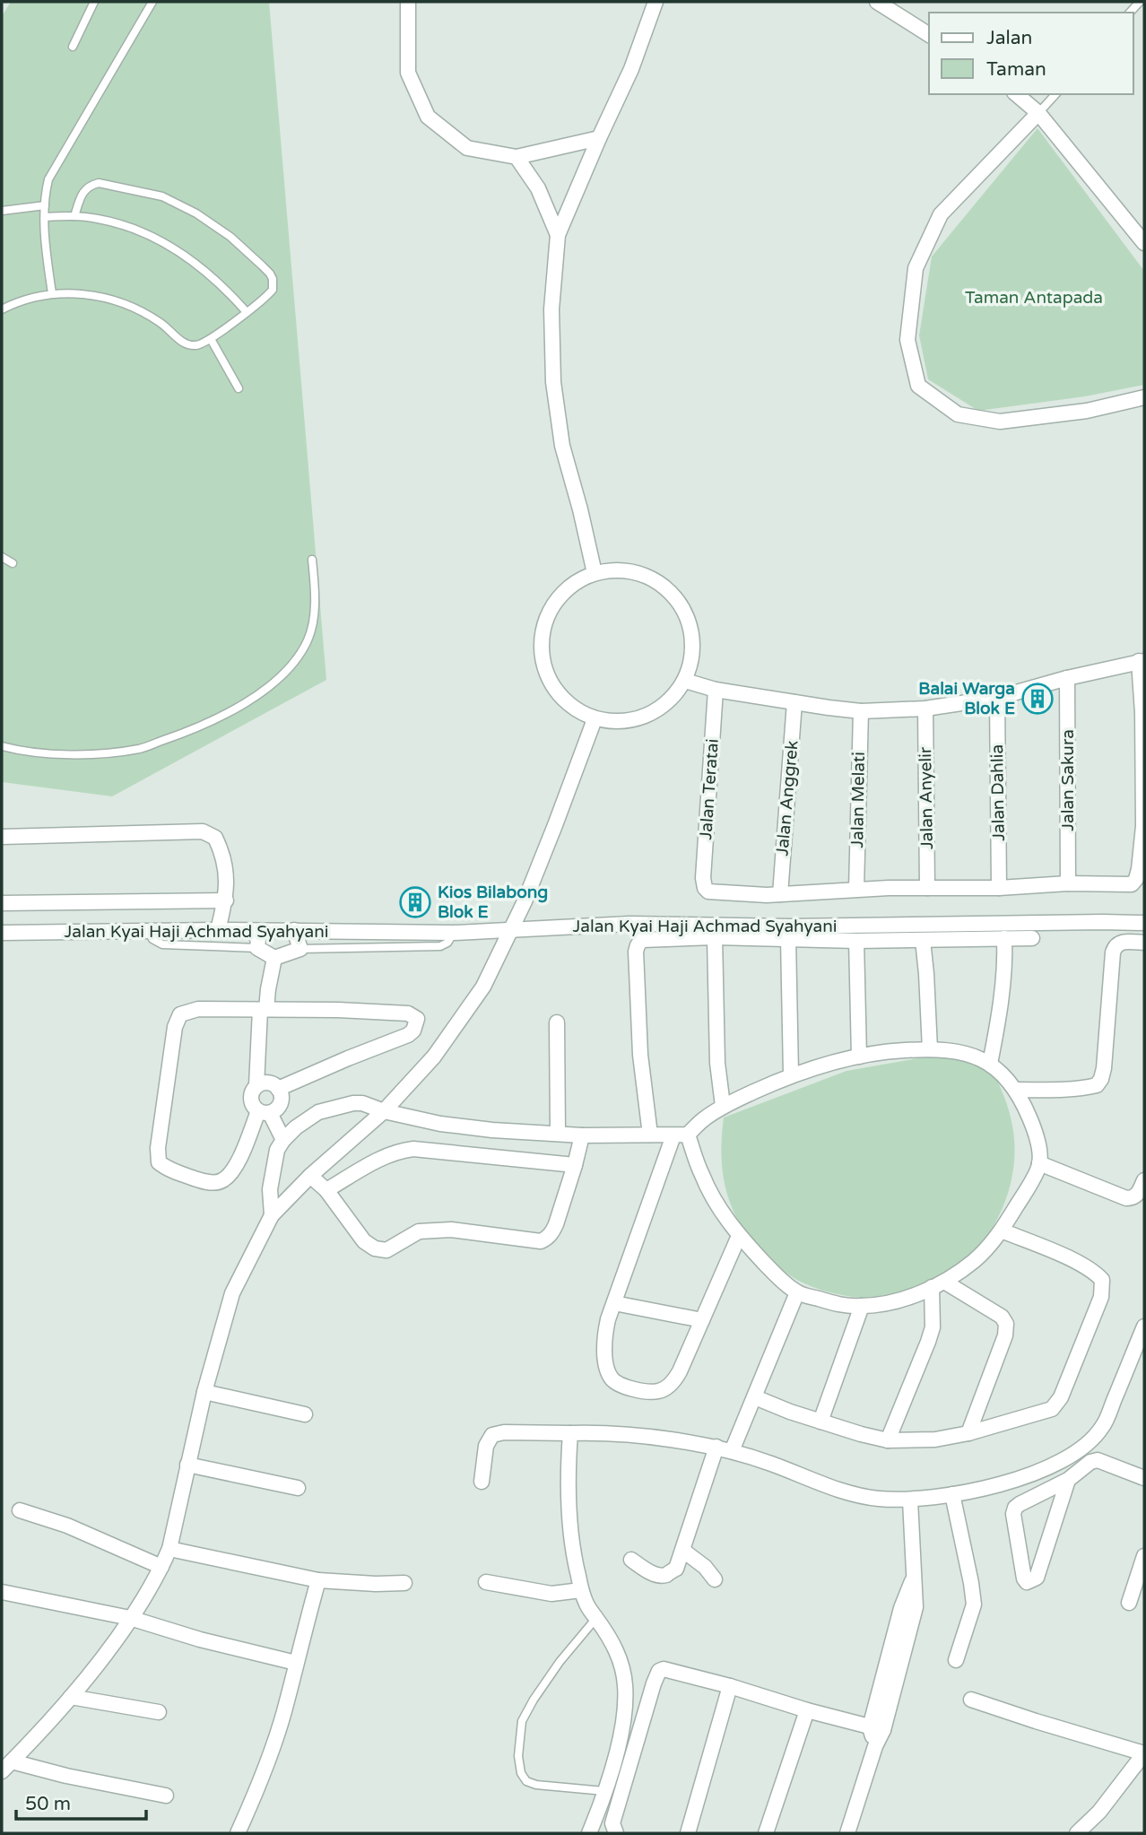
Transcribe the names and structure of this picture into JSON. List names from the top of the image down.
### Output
{
  "streets": {
    "street": [
      "Jalan Sakura",
      "Jalan Teratai",
      "Jalan Dahlia",
      "Jalan Anggrek",
      "Jalan Anyelir",
      "Jalan Melati",
      "Jalan Kyai Haji Achmad Syahyani"
    ]
  },
  "crossings": [
    ["Jalan Teratai", "Jalan Anggrek"]
  ],
  "parks": ["Taman Antapada"],
  "places": {
    "building": ["Balai Warga Blok E", "Kios Bilabong Blok E"]
  },
  "legend": ["Jalan", "Taman"],
  "scale_bar": "50 m"
}
